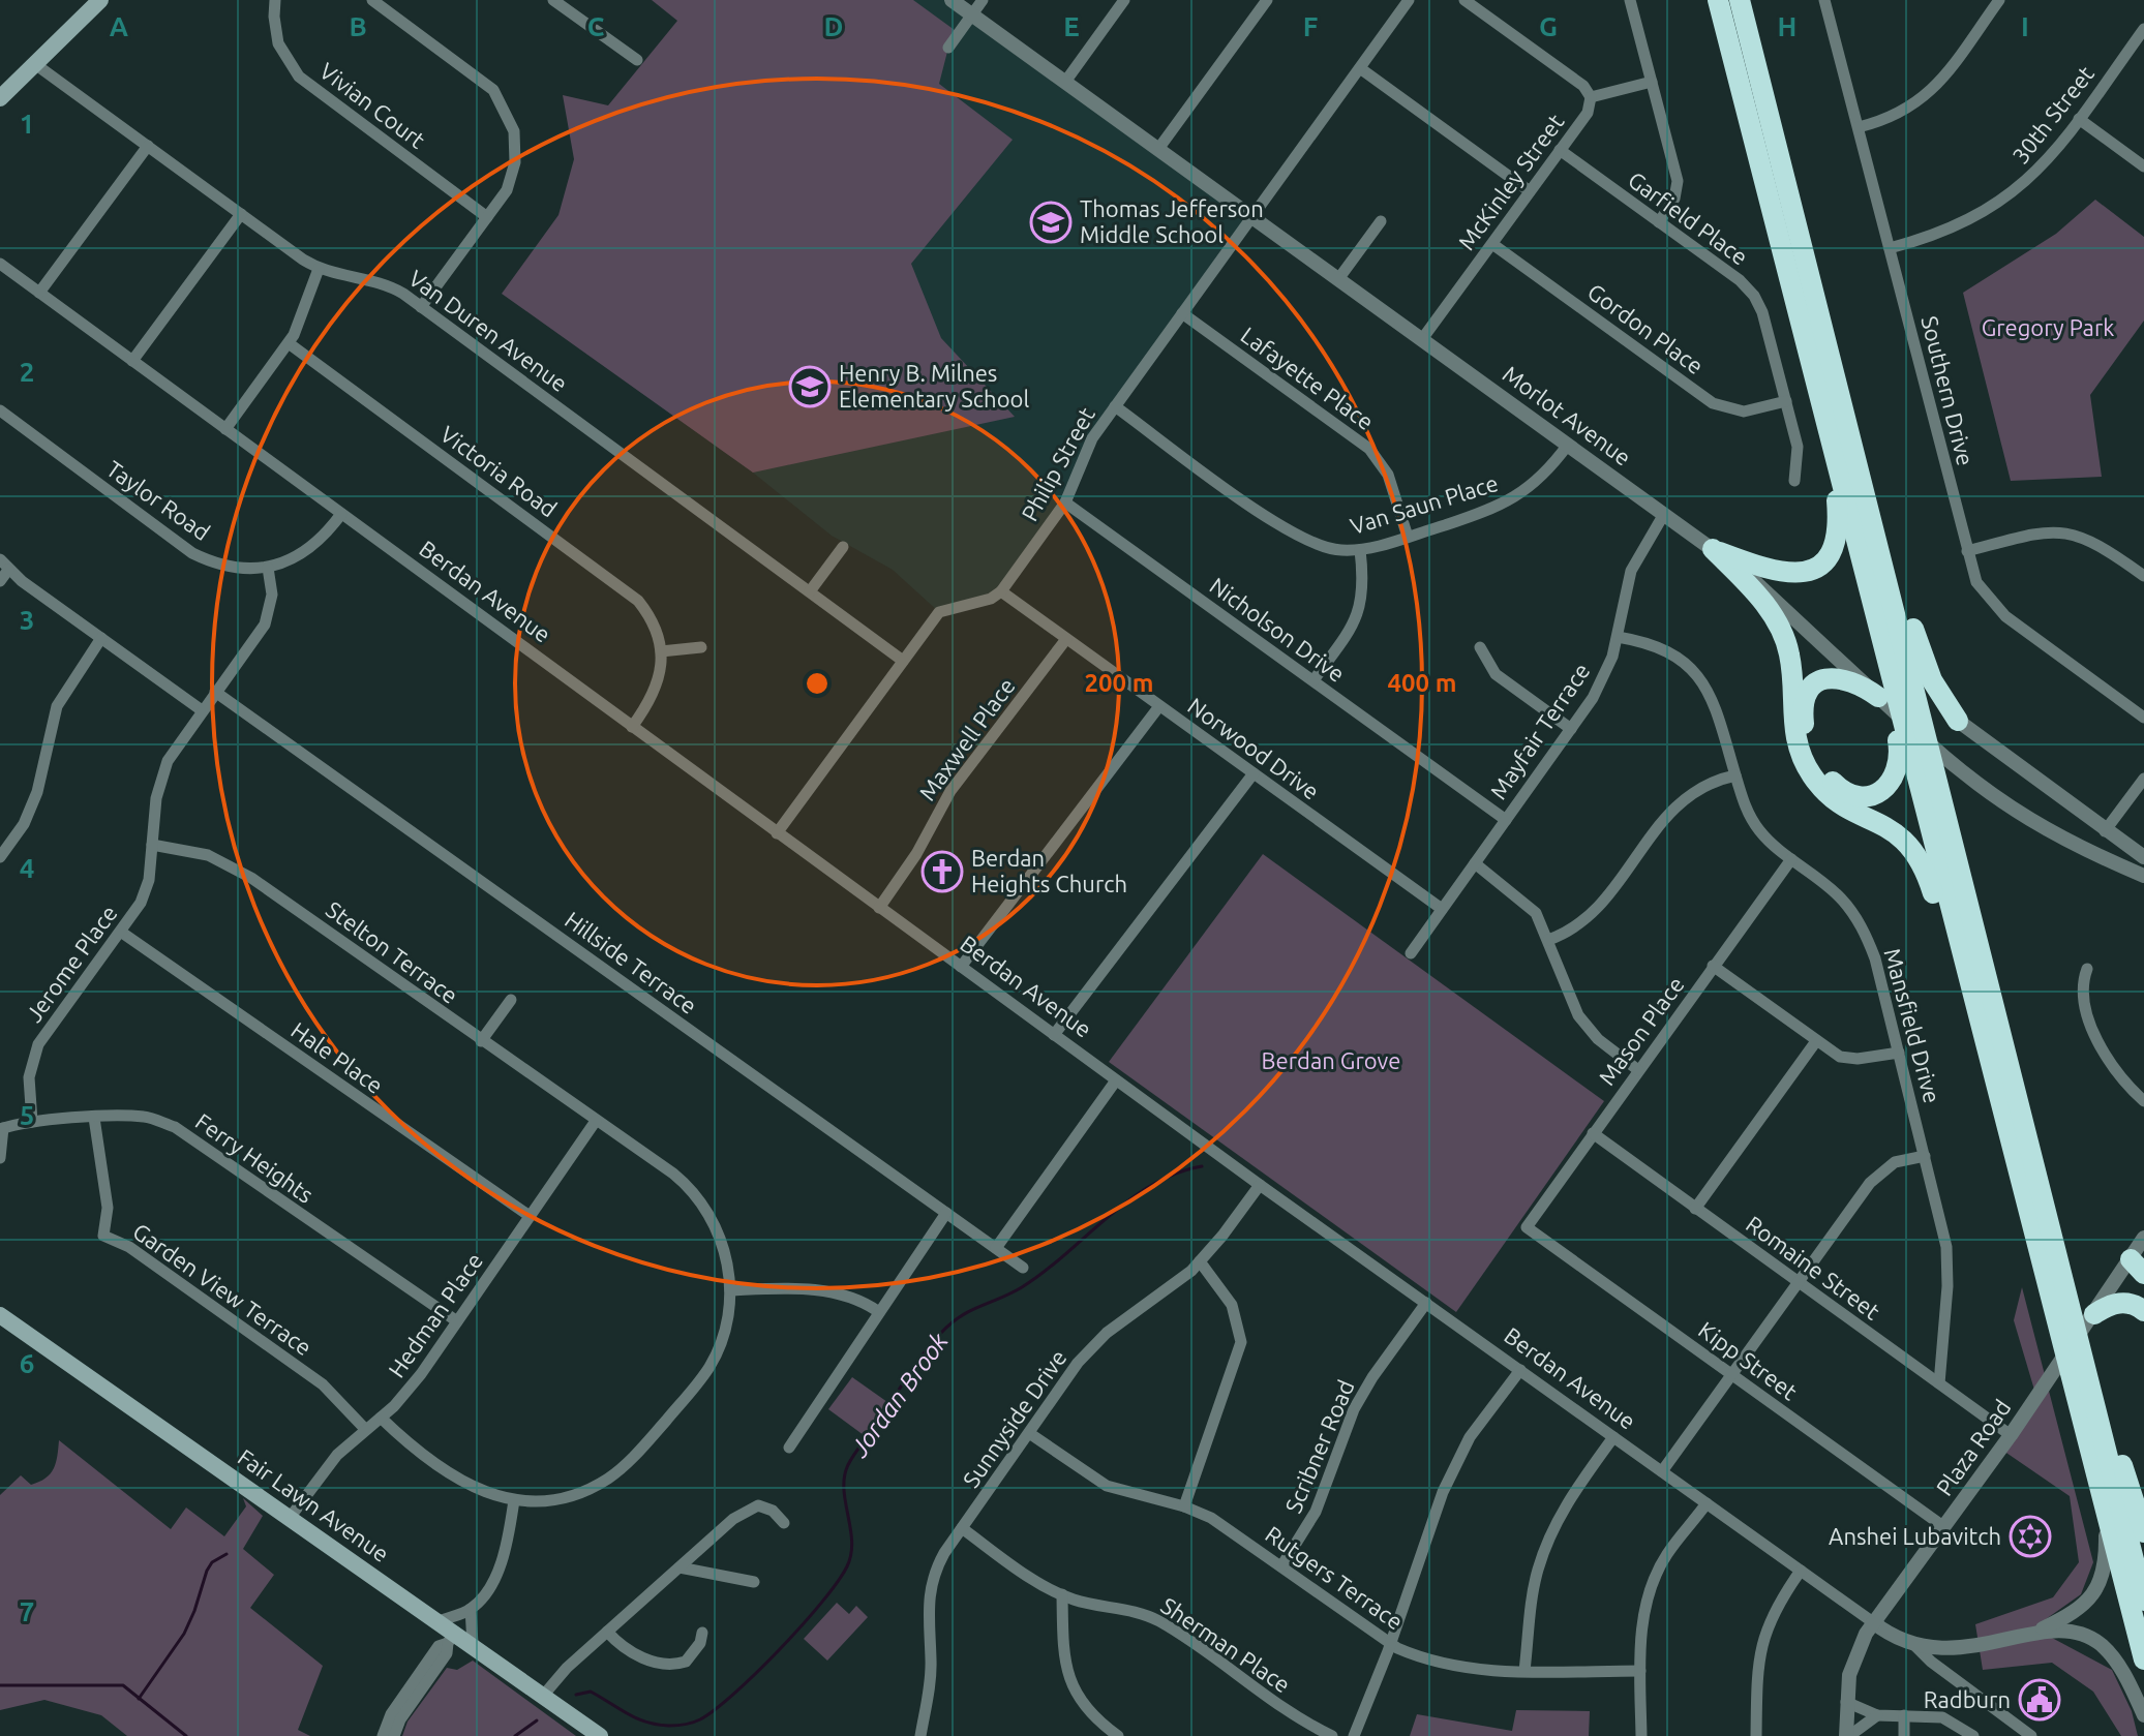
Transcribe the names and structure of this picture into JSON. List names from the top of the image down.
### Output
{
  "streets": {
    "main road": ["Fair Lawn Avenue"],
    "street": [
      "Vivian Court",
      "30th Street",
      "McKinley Street",
      "Garfield Place",
      "Gordon Place",
      "Van Duren Avenue",
      "Lafayette Place",
      "Southern Drive",
      "Morlot Avenue",
      "Philip Street",
      "Victoria Road",
      "Taylor Road",
      "Van Saun Place",
      "Berdan Avenue",
      "Nicholson Drive",
      "Mayfair Terrace",
      "Maxwell Place",
      "Norwood Drive",
      "Stelton Terrace",
      "Hillside Terrace",
      "Jerome Place",
      "Mansfield Drive",
      "Mason Place",
      "Hale Place",
      "Ferry Heights",
      "Romaine Street",
      "Garden View Terrace",
      "Hedman Place",
      "Kipp Street",
      "Sunnyside Drive",
      "Scribner Road",
      "Plaza Road",
      "Rutgers Terrace",
      "Sherman Place"
    ]
  },
  "crossings": [
    ["30th Street", "Southern Drive"],
    ["McKinley Street", "Garfield Place"],
    ["McKinley Street", "Gordon Place"],
    ["McKinley Street", "Morlot Avenue"],
    ["Garfield Place", "Gordon Place"],
    ["Lafayette Place", "Philip Street"],
    ["Lafayette Place", "Van Saun Place"],
    ["Morlot Avenue", "Philip Street"],
    ["Morlot Avenue", "Van Saun Place"],
    ["Morlot Avenue", "Mayfair Terrace"],
    ["Philip Street", "Van Saun Place"],
    ["Philip Street", "Nicholson Drive"],
    ["Philip Street", "Norwood Drive"],
    ["Victoria Road", "Berdan Avenue"],
    ["Taylor Road", "Berdan Avenue"],
    ["Taylor Road", "Jerome Place"],
    ["Berdan Avenue", "Maxwell Place"],
    ["Berdan Avenue", "Sunnyside Drive"],
    ["Berdan Avenue", "Scribner Road"],
    ["Berdan Avenue", "Plaza Road"],
    ["Nicholson Drive", "Mayfair Terrace"],
    ["Mayfair Terrace", "Norwood Drive"],
    ["Mayfair Terrace", "Mansfield Drive"],
    ["Maxwell Place", "Norwood Drive"],
    ["Stelton Terrace", "Jerome Place"],
    ["Stelton Terrace", "Hedman Place"],
    ["Hillside Terrace", "Jerome Place"],
    ["Jerome Place", "Hale Place"],
    ["Jerome Place", "Ferry Heights"],
    ["Mansfield Drive", "Mason Place"],
    ["Mansfield Drive", "Romaine Street"],
    ["Mason Place", "Romaine Street"],
    ["Mason Place", "Kipp Street"],
    ["Hale Place", "Hedman Place"],
    ["Ferry Heights", "Garden View Terrace"],
    ["Ferry Heights", "Hedman Place"],
    ["Romaine Street", "Plaza Road"],
    ["Garden View Terrace", "Hedman Place"],
    ["Hedman Place", "Fair Lawn Avenue"],
    ["Kipp Street", "Plaza Road"],
    ["Sunnyside Drive", "Rutgers Terrace"],
    ["Sunnyside Drive", "Sherman Place"],
    ["Scribner Road", "Rutgers Terrace"]
  ],
  "water": ["Jordan Brook"],
  "parks": ["Gregory Park", "Berdan Grove"],
  "places": {
    "school or university": ["Thomas Jefferson Middle School", "Henry B. Milnes Elementary School"],
    "church": ["Berdan Heights Church"],
    "synagogue": ["Anshei Lubavitch"],
    "public building": ["Radburn"]
  },
  "grid": {
    "columns": [
      "A",
      "B",
      "C",
      "D",
      "E",
      "F",
      "G",
      "H",
      "I"
    ],
    "rows": [
      "1",
      "2",
      "3",
      "4",
      "5",
      "6",
      "7"
    ]
  },
  "rings": ["200 m", "400 m"]
}
